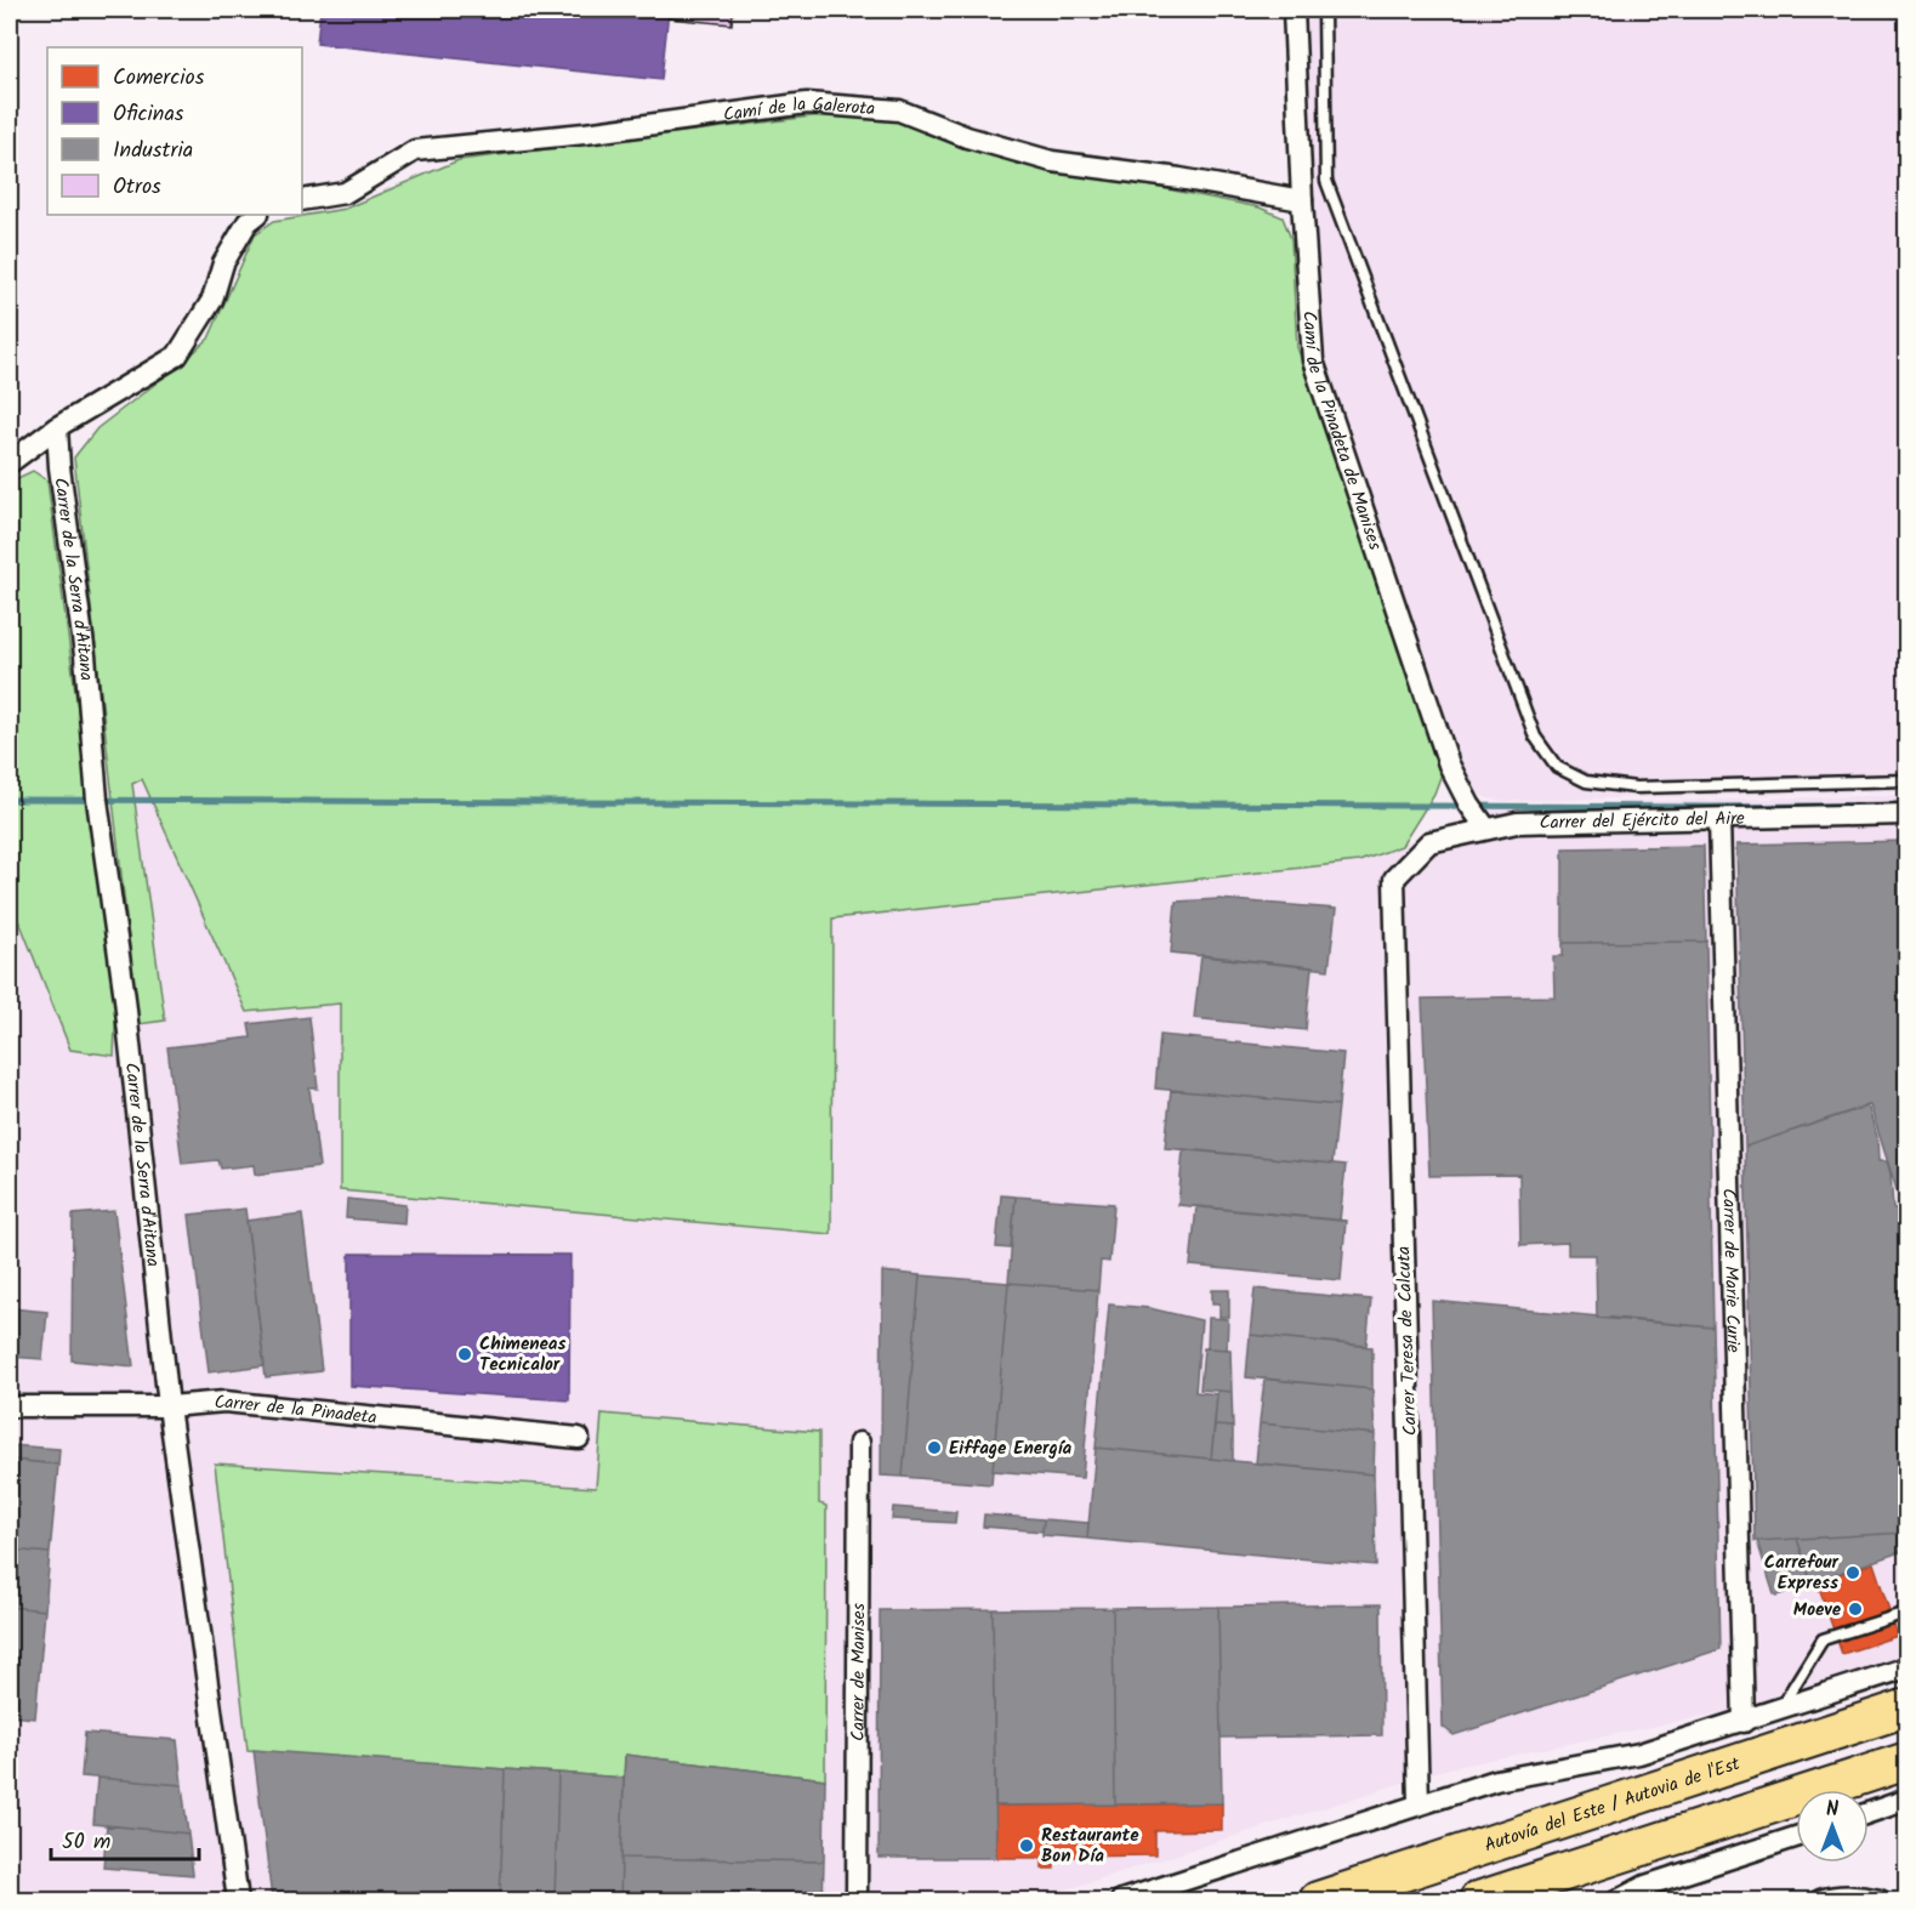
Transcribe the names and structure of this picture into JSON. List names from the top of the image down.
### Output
{
  "streets": {
    "highway": ["Autovía del Este / Autovia de l'Est"],
    "street": [
      "Camí de la Galerota",
      "Camí de la Pinadeta de Manises",
      "Carrer de la Serra d'Aitana",
      "Carrer del Ejército del Aire",
      "Carrer de Marie Curie",
      "Carrer Teresa de Calcuta",
      "Carrer de la Pinadeta",
      "Carrer de Manises"
    ]
  },
  "crossings": [
    ["Camí de la Galerota", "Camí de la Pinadeta de Manises"],
    ["Camí de la Pinadeta de Manises", "Carrer del Ejército del Aire"],
    ["Carrer de la Serra d'Aitana", "Carrer de la Pinadeta"],
    ["Carrer del Ejército del Aire", "Carrer de Marie Curie"],
    ["Carrer del Ejército del Aire", "Carrer Teresa de Calcuta"]
  ],
  "places": [
    "Chimeneas Tecnicalor",
    "Eiffage Energía",
    "Carrefour Express",
    "Moeve",
    "Restaurante Bon Día"
  ],
  "legend": [
    "Comercios",
    "Oficinas",
    "Industria",
    "Otros"
  ],
  "scale_bar": "50 m",
  "north": "top"
}
